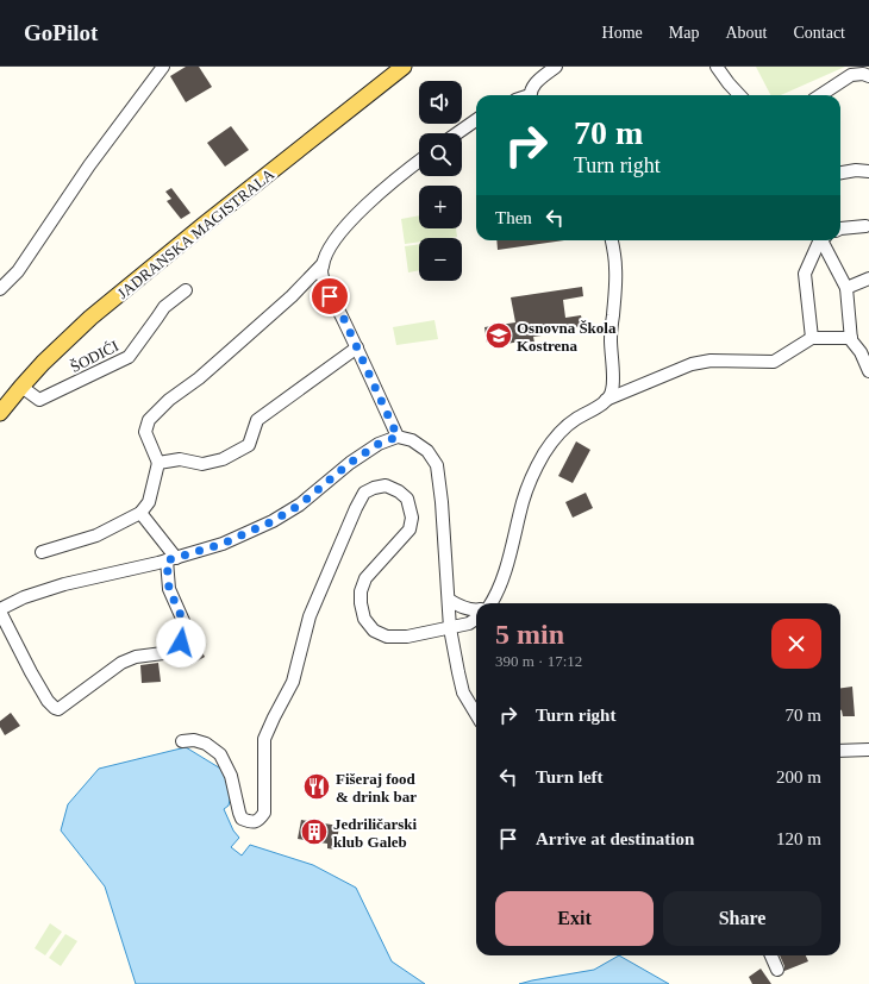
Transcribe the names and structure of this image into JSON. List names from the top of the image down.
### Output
{
  "streets": {
    "main road": ["JADRANSKA MAGISTRALA"],
    "street": ["ŠODIĆI"]
  },
  "crossings": [
    ["JADRANSKA MAGISTRALA", "ŠODIĆI"]
  ],
  "places": {
    "school or university": ["Osnovna Škola Kostrena"],
    "restaurant": ["Fišeraj food & drink bar"],
    "building": ["Jedriličarski klub Galeb"]
  },
  "page": {
    "header": "GoPilot",
    "nav": [
      "Home",
      "Map",
      "About",
      "Contact"
    ],
    "map_buttons": ["+", "−"],
    "turn": ["70 m", "Turn right"],
    "then": "Then",
    "heading": ["5 min", "390 m · 17:12"],
    "list": [
      {
        "name": "Turn right",
        "value": "70 m"
      },
      {
        "name": "Turn left",
        "value": "200 m"
      },
      {
        "name": "Arrive at destination",
        "value": "120 m"
      }
    ],
    "buttons": ["Exit", "Share"]
  }
}
